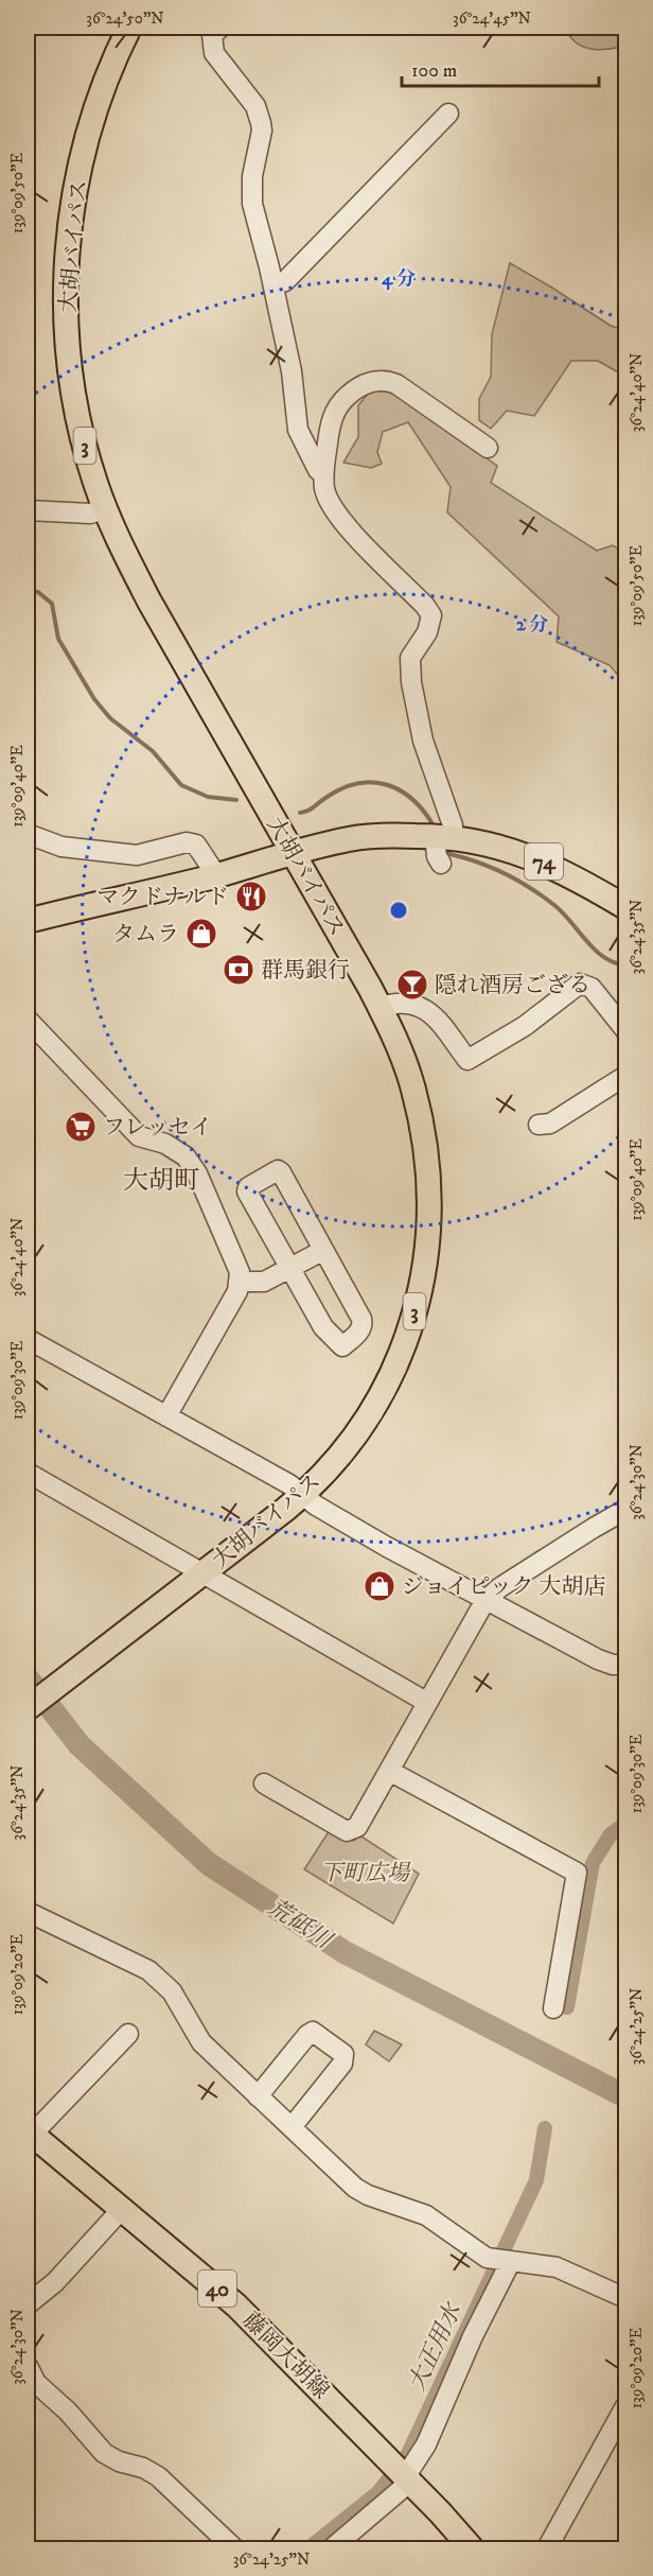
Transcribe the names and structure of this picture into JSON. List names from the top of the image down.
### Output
{
  "streets": {
    "main road": [
      "大胡バイパス",
      "3",
      "74",
      "40",
      "藤岡大胡線"
    ]
  },
  "crossings": [
    ["大胡バイパス", "74"]
  ],
  "districts": ["大胡町"],
  "water": ["荒砥川", "大正用水"],
  "parks": ["下町広場"],
  "places": {
    "restaurant": ["マクドナルド"],
    "shop": ["タムラ", "ジョイピック 大胡店"],
    "bank": ["群馬銀行"],
    "bar": ["隠れ酒房ござる"],
    "supermarket": ["フレッセイ"]
  },
  "scale_bar": "100 m",
  "coordinates": [
    "36°24'50\"N",
    "36°24'45\"N",
    "139°09'50\"E",
    "36°24'40\"N",
    "139°09'40\"E",
    "36°24'35\"N",
    "139°09'30\"E",
    "36°24'30\"N",
    "139°09'20\"E",
    "36°24'25\"N"
  ],
  "rings": ["4 分", "2 分"]
}
